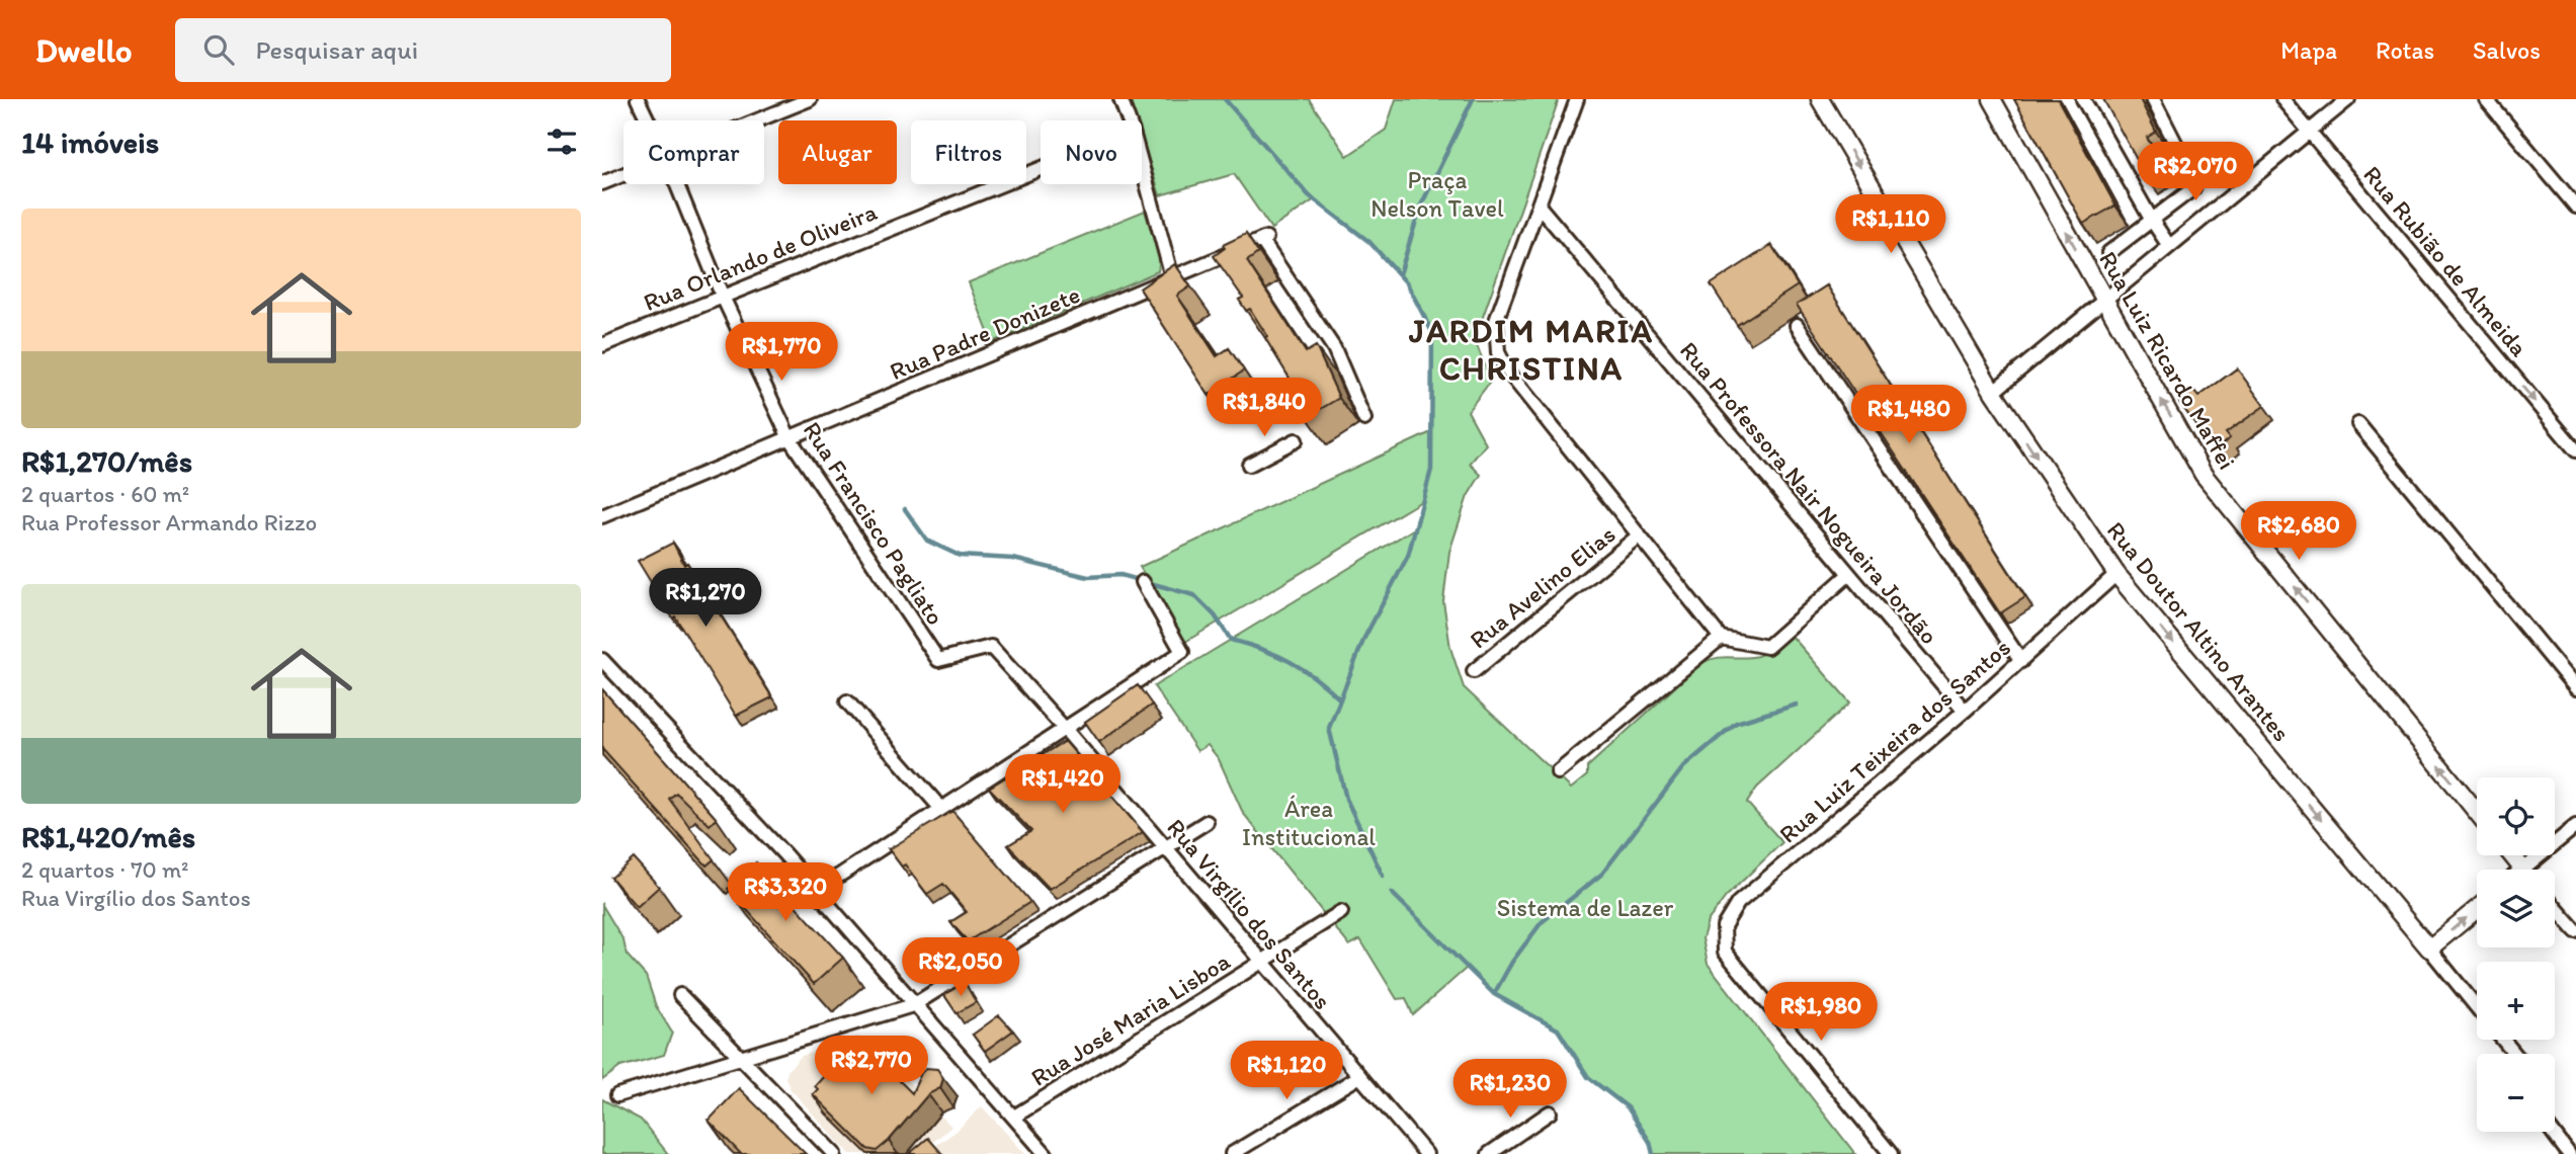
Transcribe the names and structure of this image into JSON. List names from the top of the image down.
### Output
{
  "streets": {
    "street": [
      "Rua Orlando de Oliveira",
      "Rua Rubião de Almeida",
      "Rua Padre Donizete",
      "Rua Luiz Ricardo Maffei",
      "Rua Professora Nair Nogueira Jordão",
      "Rua Francisco Pagliato",
      "Rua Avelino Elias",
      "Rua Doutor Altino Arantes",
      "Rua Luiz Teixeira dos Santos",
      "Rua Virgílio dos Santos",
      "Rua José Maria Lisboa"
    ]
  },
  "crossings": [
    ["Rua Orlando de Oliveira", "Rua Francisco Pagliato"],
    ["Rua Padre Donizete", "Rua Francisco Pagliato"],
    ["Rua Professora Nair Nogueira Jordão", "Rua Luiz Teixeira dos Santos"],
    ["Rua Francisco Pagliato", "Rua Virgílio dos Santos"],
    ["Rua Doutor Altino Arantes", "Rua Luiz Teixeira dos Santos"],
    ["Rua Virgílio dos Santos", "Rua José Maria Lisboa"]
  ],
  "one_way": ["Rua Rubião de Almeida", "Rua Luiz Ricardo Maffei"],
  "districts": ["JARDIM MARIA CHRISTINA"],
  "parks": ["Praça Nelson Tavel", "Área Institucional", "Sistema de Lazer"],
  "page": {
    "header": "Dwello",
    "search": "Pesquisar aqui",
    "nav": ["Mapa", "Rotas", "Salvos"],
    "heading": "14 imóveis",
    "chip": [
      "Comprar",
      "Alugar",
      "Filtros",
      "Novo"
    ],
    "price": [
      "R$2,070",
      "R$1,110",
      "R$1,770",
      "R$1,840",
      "R$1,480",
      "R$2,680",
      "R$1,270",
      "R$1,420",
      "R$3,320",
      "R$2,050",
      "R$1,980",
      "R$2,770",
      "R$1,120",
      "R$1,230"
    ],
    "list": [
      {
        "name": "R$1,270/mês",
        "note": "2 quartos · 60 m² · Rua Professor Armando Rizzo"
      },
      {
        "name": "R$1,420/mês",
        "note": "2 quartos · 70 m² · Rua Virgílio dos Santos"
      }
    ],
    "map_buttons": ["+", "−"]
  }
}
